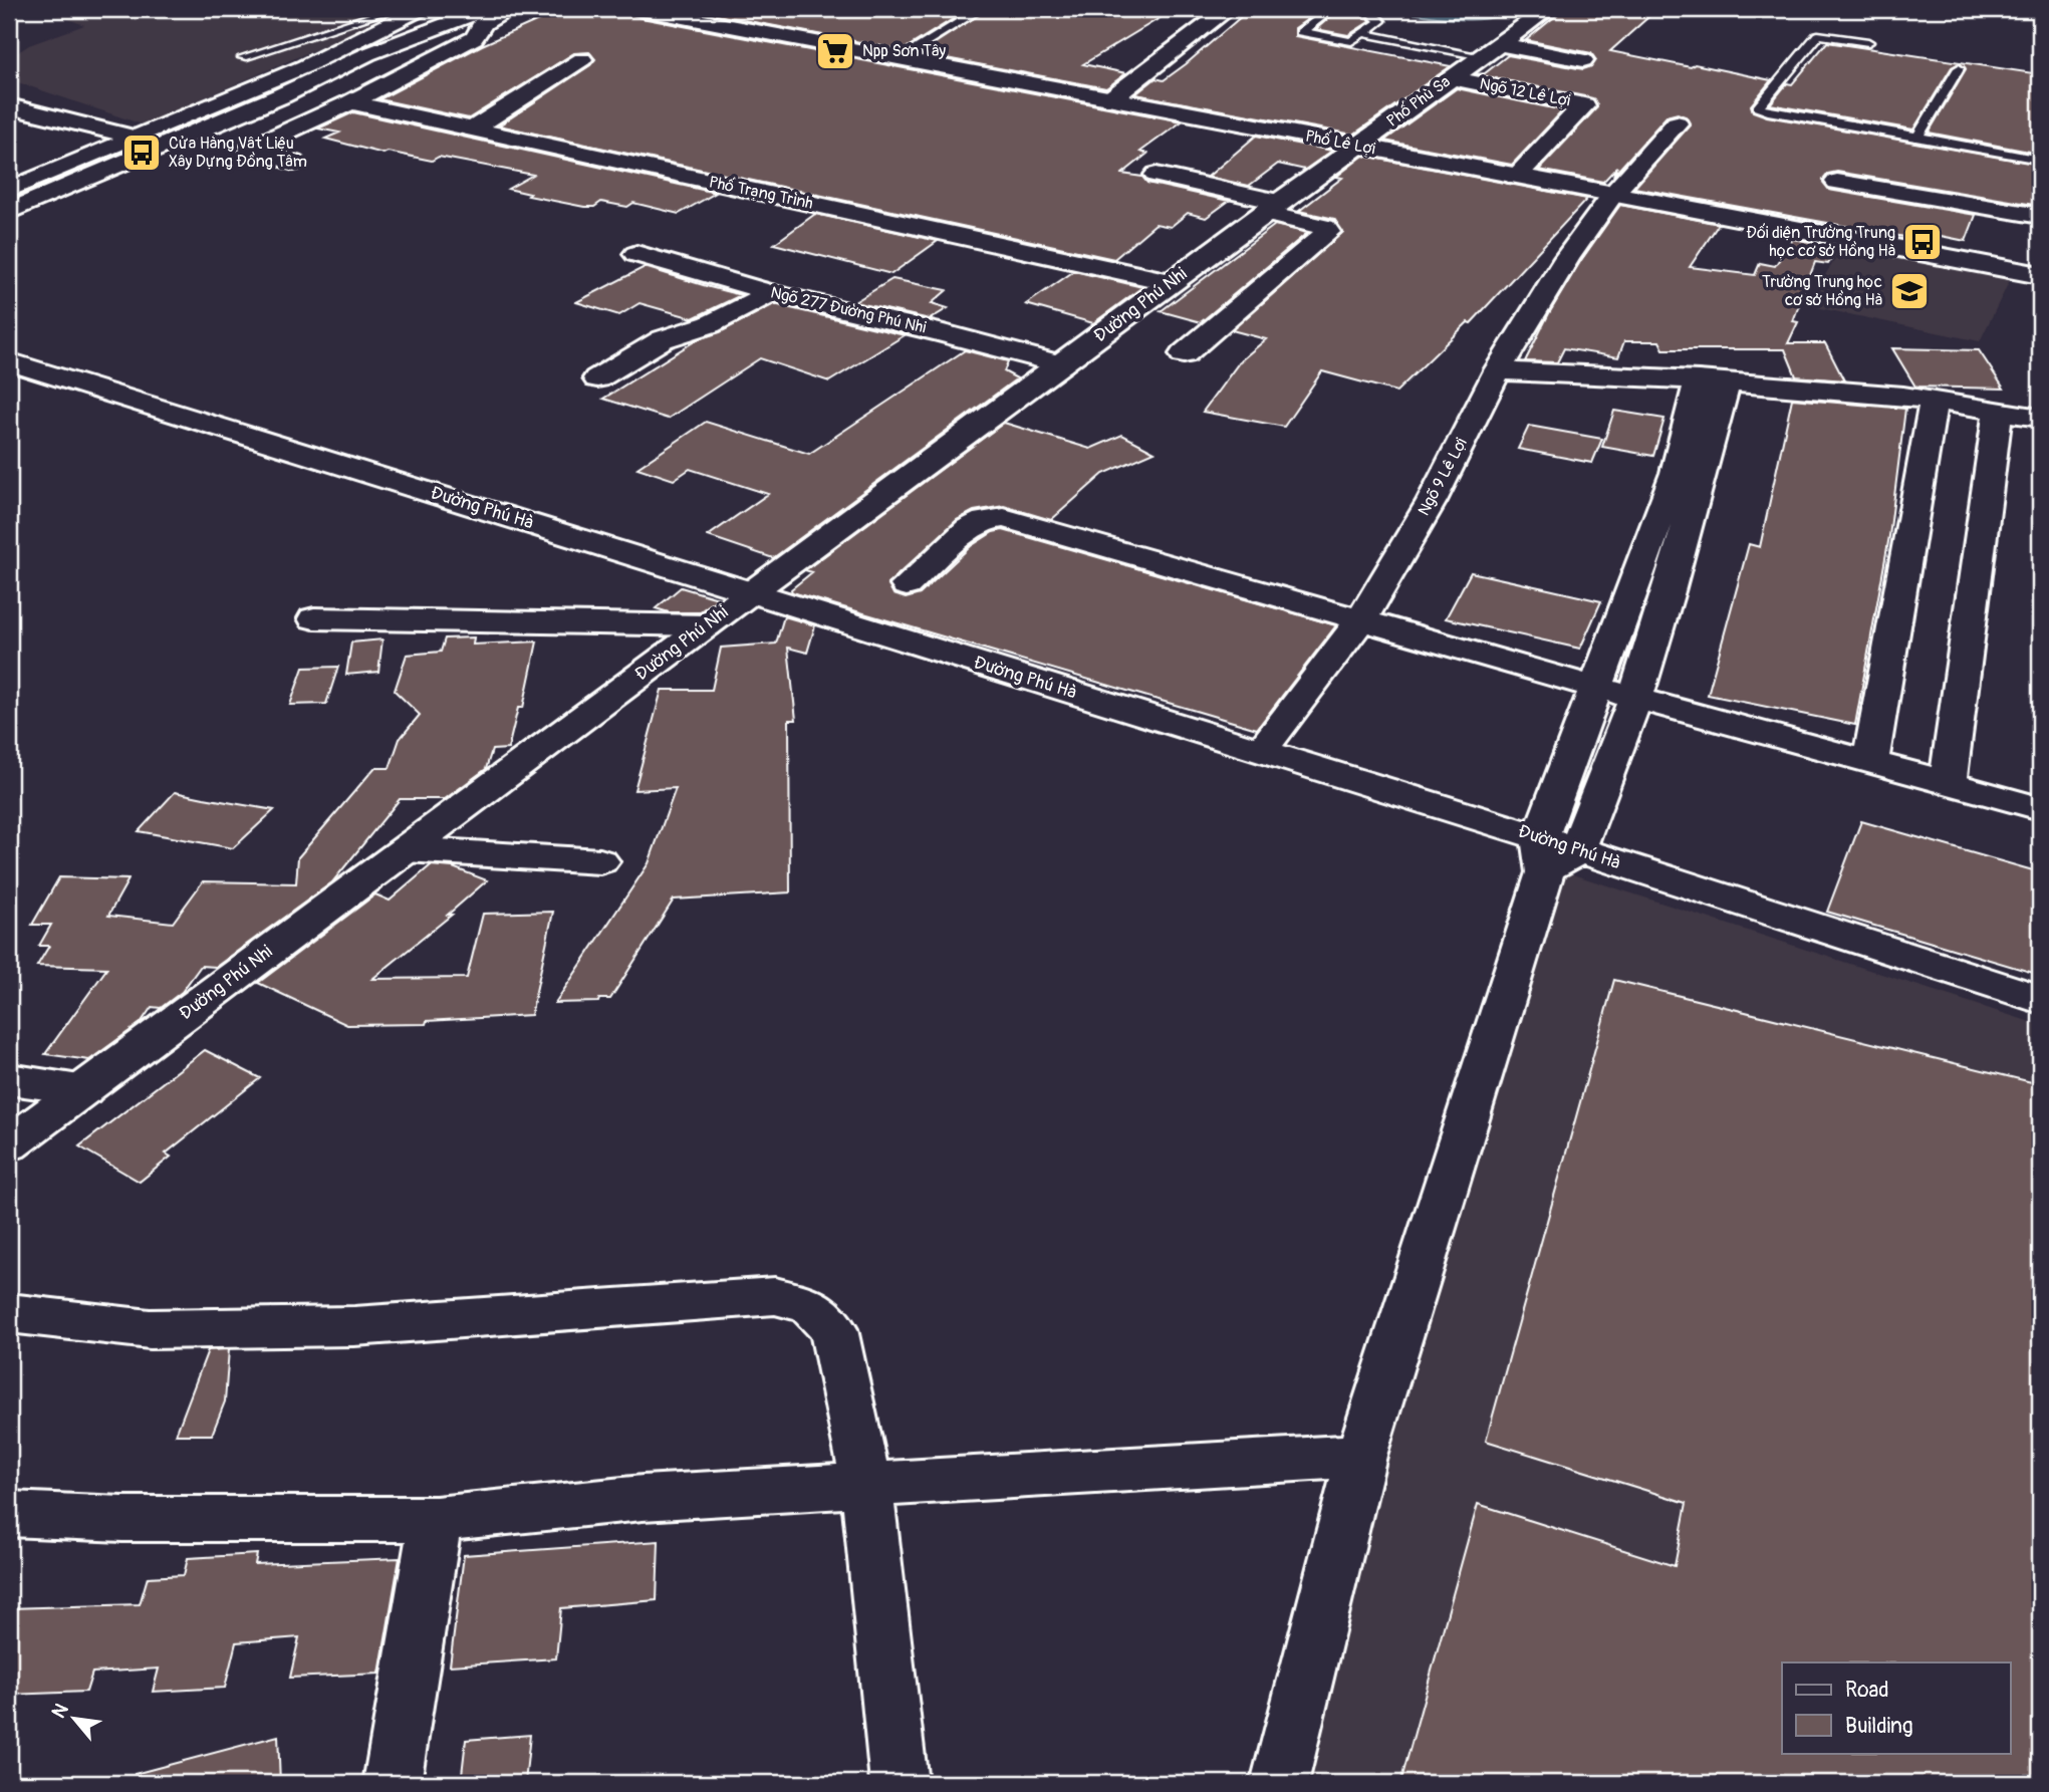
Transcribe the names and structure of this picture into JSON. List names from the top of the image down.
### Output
{
  "streets": {
    "street": [
      "Ngõ 12 Lê Lợi",
      "Phố Phù Sa",
      "Phố Lê Lợi",
      "Phố Trạng Trình",
      "Đường Phú Nhi",
      "Ngõ 277 Đường Phú Nhi",
      "Ngõ 9 Lê Lợi",
      "Đường Phú Hà"
    ]
  },
  "crossings": [
    ["Ngõ 12 Lê Lợi", "Phố Phù Sa"],
    ["Ngõ 12 Lê Lợi", "Phố Lê Lợi"],
    ["Phố Phù Sa", "Phố Lê Lợi"],
    ["Phố Phù Sa", "Đường Phú Nhi"],
    ["Phố Lê Lợi", "Đường Phú Nhi"],
    ["Phố Lê Lợi", "Ngõ 9 Lê Lợi"],
    ["Phố Trạng Trình", "Đường Phú Nhi"],
    ["Đường Phú Nhi", "Ngõ 277 Đường Phú Nhi"],
    ["Đường Phú Nhi", "Đường Phú Hà"],
    ["Ngõ 9 Lê Lợi", "Đường Phú Hà"]
  ],
  "places": {
    "supermarket": ["Npp Sơn Tây"],
    "bus stop": ["Cửa Hàng Vật Liệu Xây Dựng Đồng Tâm", "Đối diện Trường Trung học cơ sở Hồng Hà"],
    "school or university": ["Trường Trung học cơ sở Hồng Hà"]
  },
  "legend": ["Road", "Building"],
  "north": "top left"
}
